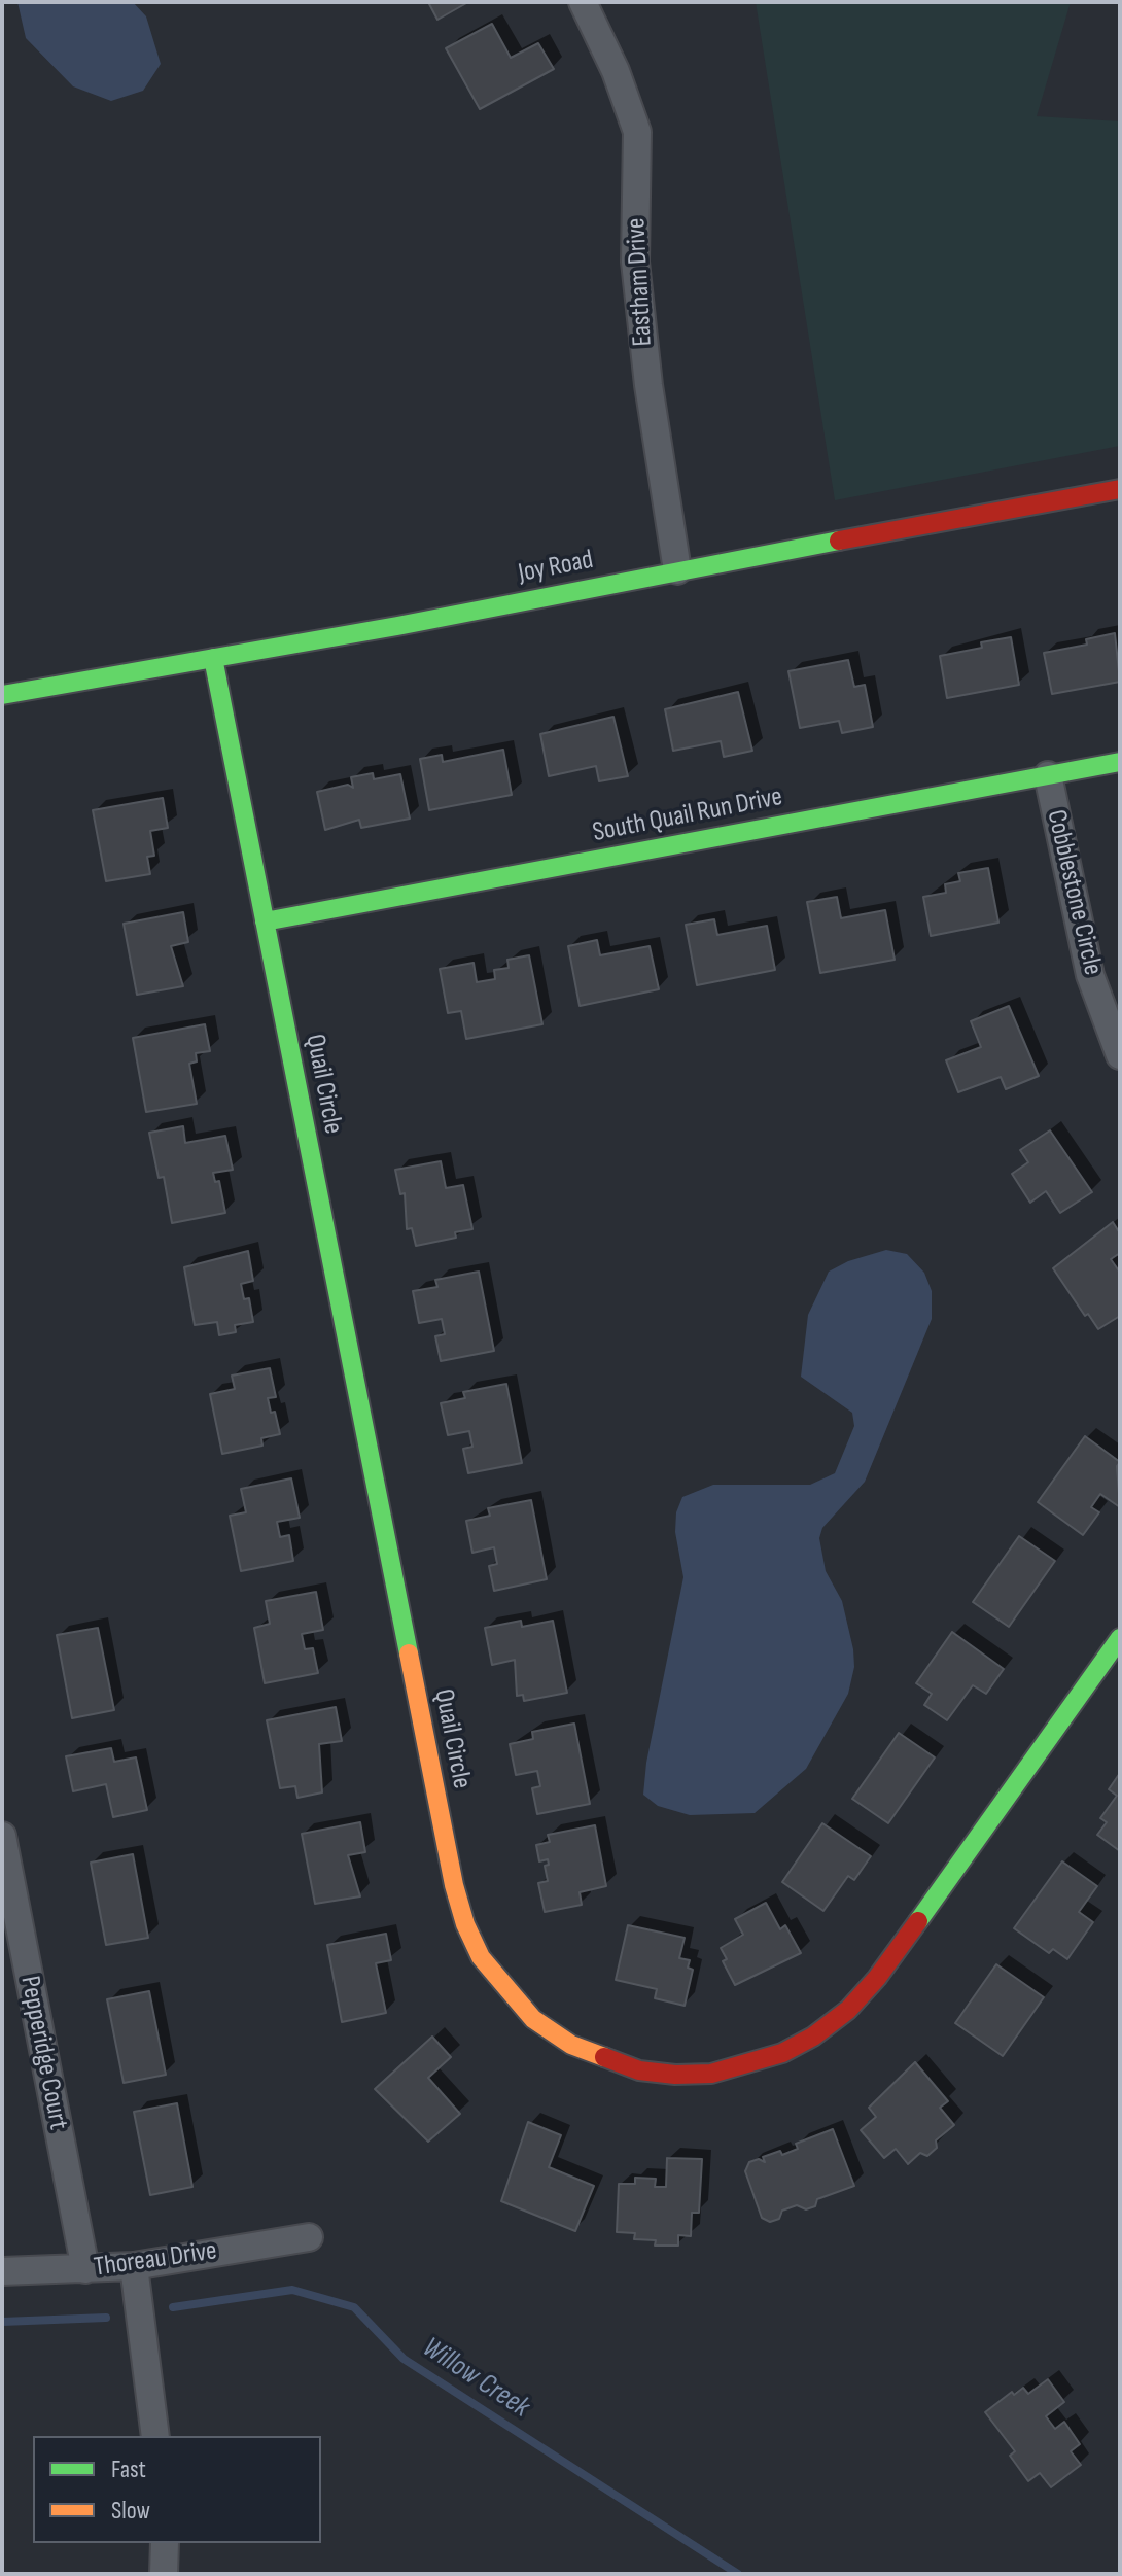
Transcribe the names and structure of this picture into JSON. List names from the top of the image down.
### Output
{
  "streets": {
    "street": [
      "Eastham Drive",
      "Joy Road",
      "South Quail Run Drive",
      "Cobblestone Circle",
      "Quail Circle",
      "Pepperidge Court",
      "Thoreau Drive"
    ]
  },
  "crossings": [
    ["Eastham Drive", "Joy Road"],
    ["Joy Road", "Quail Circle"],
    ["South Quail Run Drive", "Cobblestone Circle"],
    ["South Quail Run Drive", "Quail Circle"],
    ["Pepperidge Court", "Thoreau Drive"]
  ],
  "water": ["Willow Creek"],
  "legend": ["Fast", "Slow"]
}
